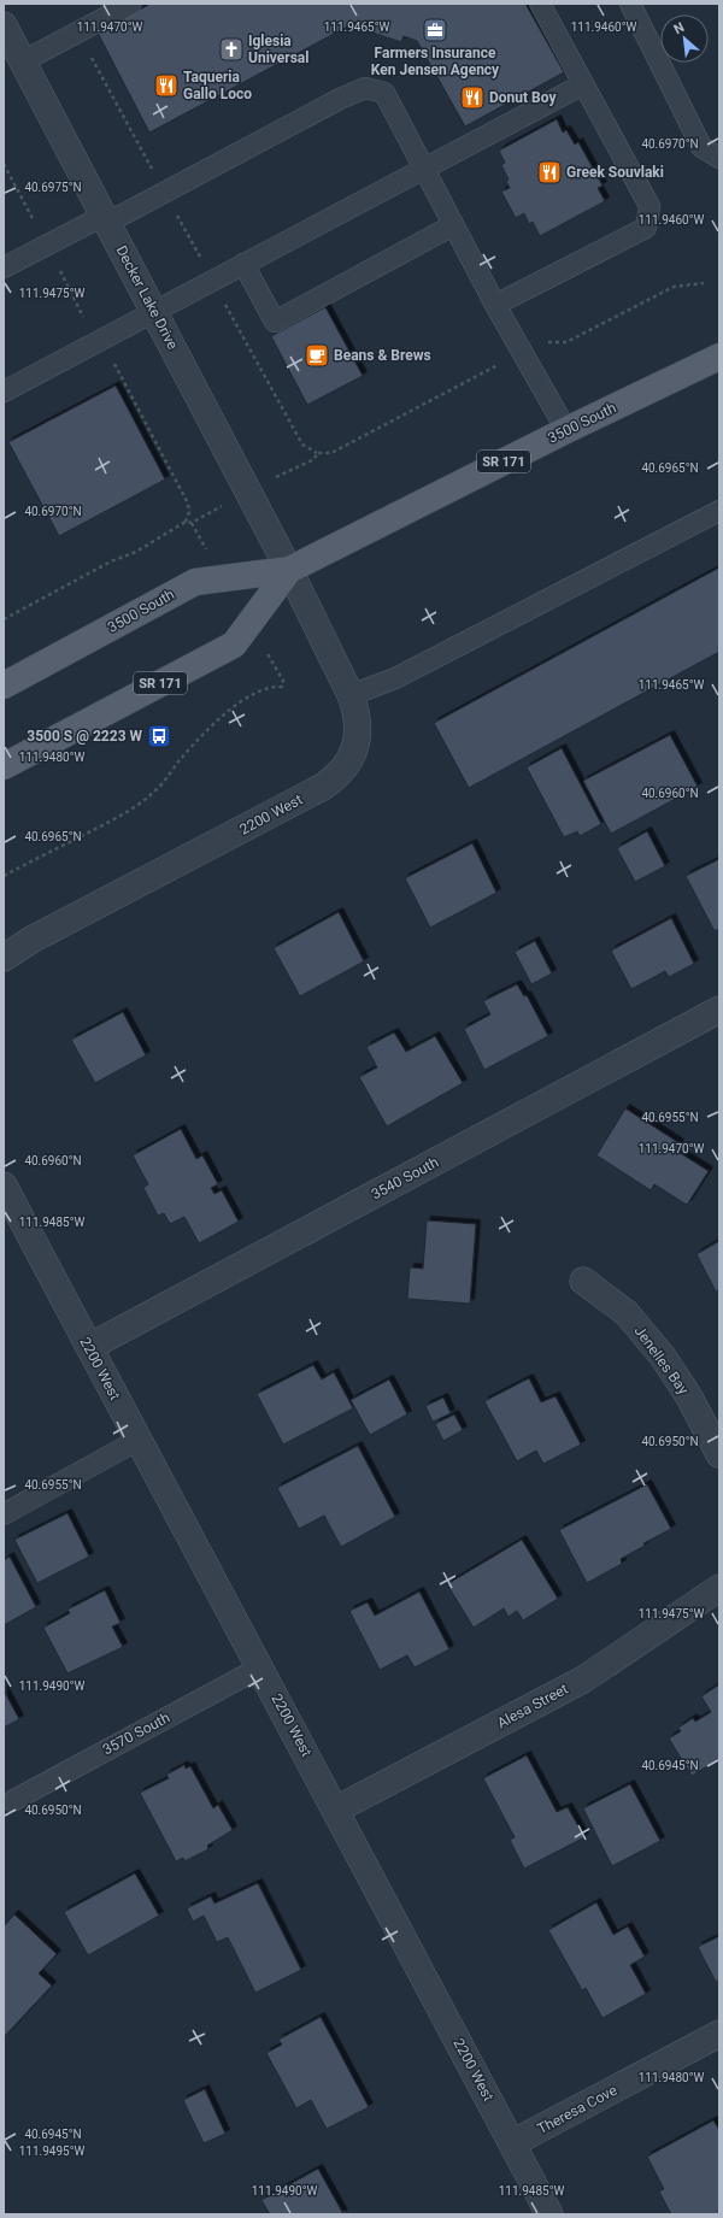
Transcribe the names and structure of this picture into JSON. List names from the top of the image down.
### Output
{
  "streets": {
    "main road": ["3500 South", "SR 171"],
    "street": [
      "Decker Lake Drive",
      "2200 West",
      "3540 South",
      "Jenelles Bay",
      "Alesa Street",
      "Theresa Cove"
    ],
    "lane": ["3570 South"]
  },
  "crossings": [
    ["Decker Lake Drive", "3500 South"],
    ["Decker Lake Drive", "2200 West"],
    ["3500 South", "2200 West"],
    ["2200 West", "3540 South"],
    ["2200 West", "Alesa Street"],
    ["2200 West", "3570 South"],
    ["2200 West", "Theresa Cove"]
  ],
  "places": {
    "office": ["Farmers Insurance Ken Jensen Agency"],
    "church": ["Iglesia Universal"],
    "restaurant": ["Taqueria Gallo Loco", "Donut Boy", "Greek Souvlaki"],
    "cafe": ["Beans & Brews"],
    "bus stop": ["3500 S @ 2223 W"]
  },
  "north": "top left",
  "coordinates": [
    "111.9470°W",
    "111.9465°W",
    "111.9460°W",
    "40.6970°N",
    "40.6975°N",
    "111.9475°W",
    "40.6965°N",
    "111.9480°W",
    "40.6960°N",
    "40.6955°N",
    "111.9485°W",
    "40.6950°N",
    "111.9490°W",
    "40.6945°N",
    "111.9495°W"
  ]
}
